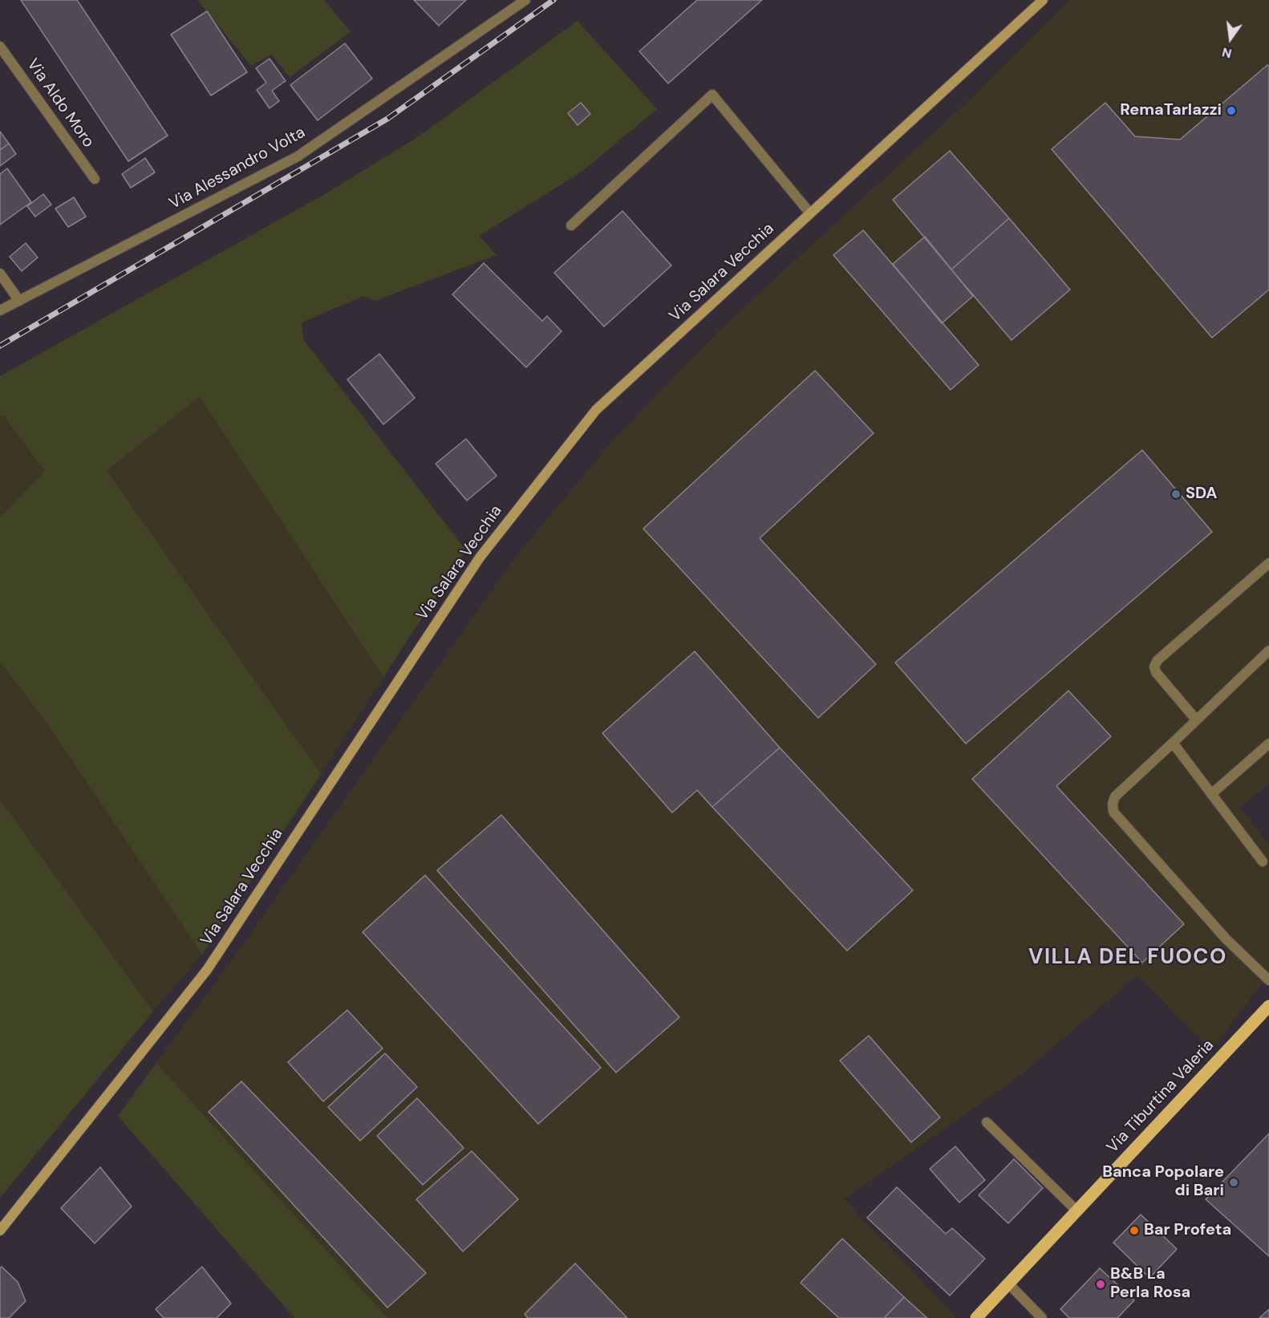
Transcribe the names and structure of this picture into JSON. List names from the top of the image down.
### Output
{
  "streets": {
    "main road": ["Via Tiburtina Valeria"],
    "street": ["Via Aldo Moro", "Via Alessandro Volta", "Via Salara Vecchia"]
  },
  "districts": ["VILLA DEL FUOCO"],
  "places": [
    "RemaTarlazzi",
    "SDA",
    "Banca Popolare di Bari",
    "Bar Profeta",
    "B&B La Perla Rosa"
  ],
  "north": "bottom"
}
